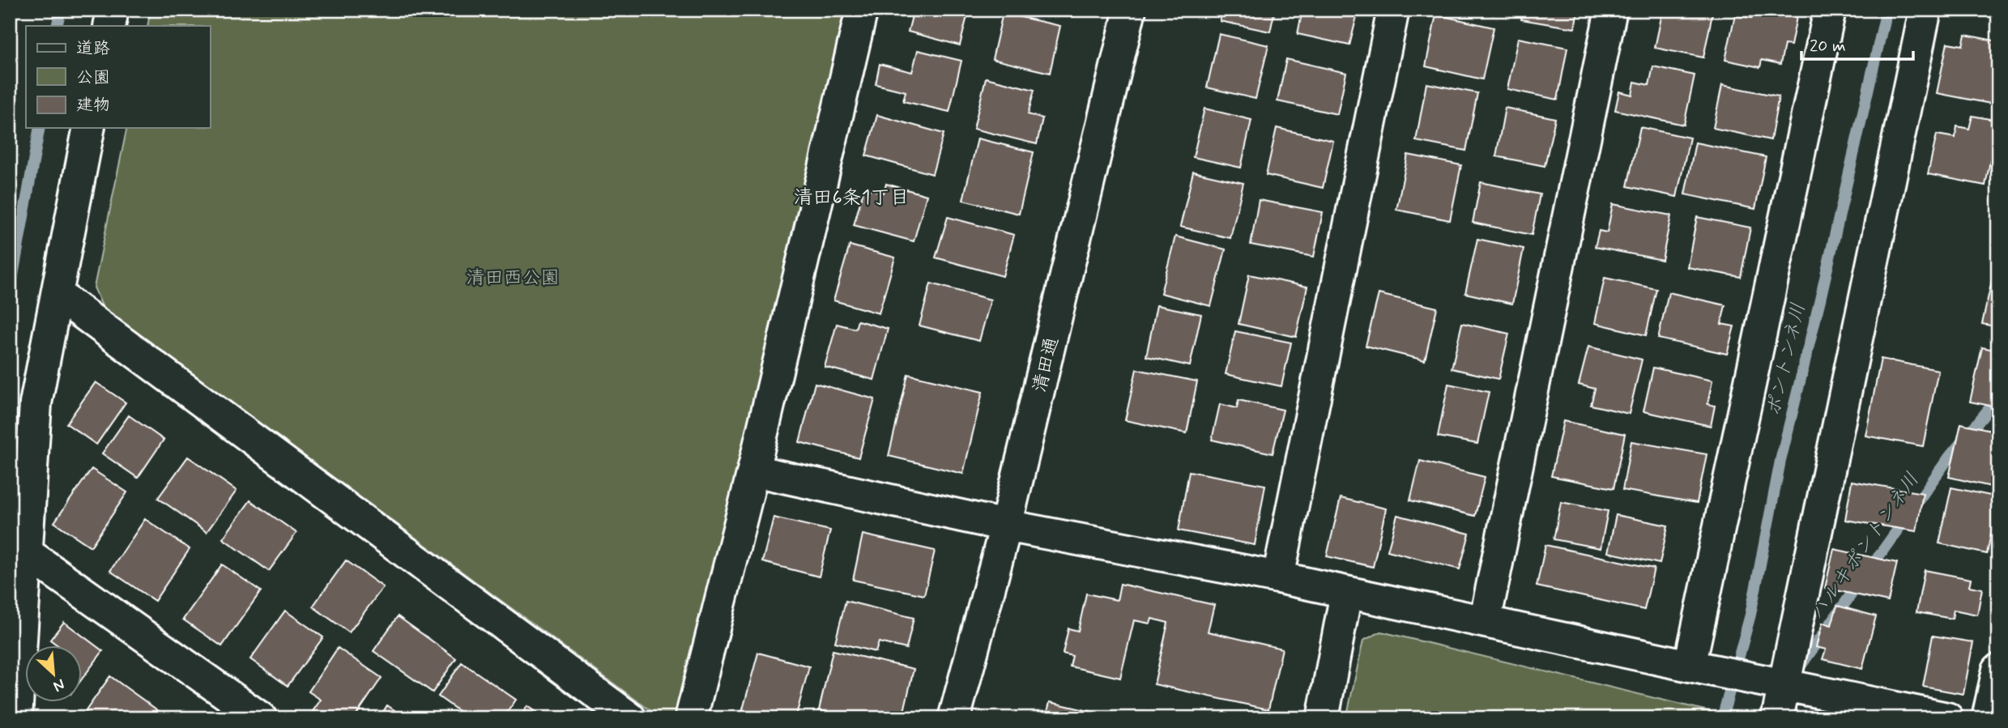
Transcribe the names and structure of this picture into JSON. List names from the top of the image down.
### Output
{
  "streets": {
    "street": ["清田通"]
  },
  "districts": ["清田6条1丁目"],
  "water": ["ポントンネ川", "ハルキポントンネ川"],
  "parks": ["清田西公園"],
  "legend": ["道路", "公園", "建物"],
  "scale_bar": "20 m",
  "north": "bottom right"
}
